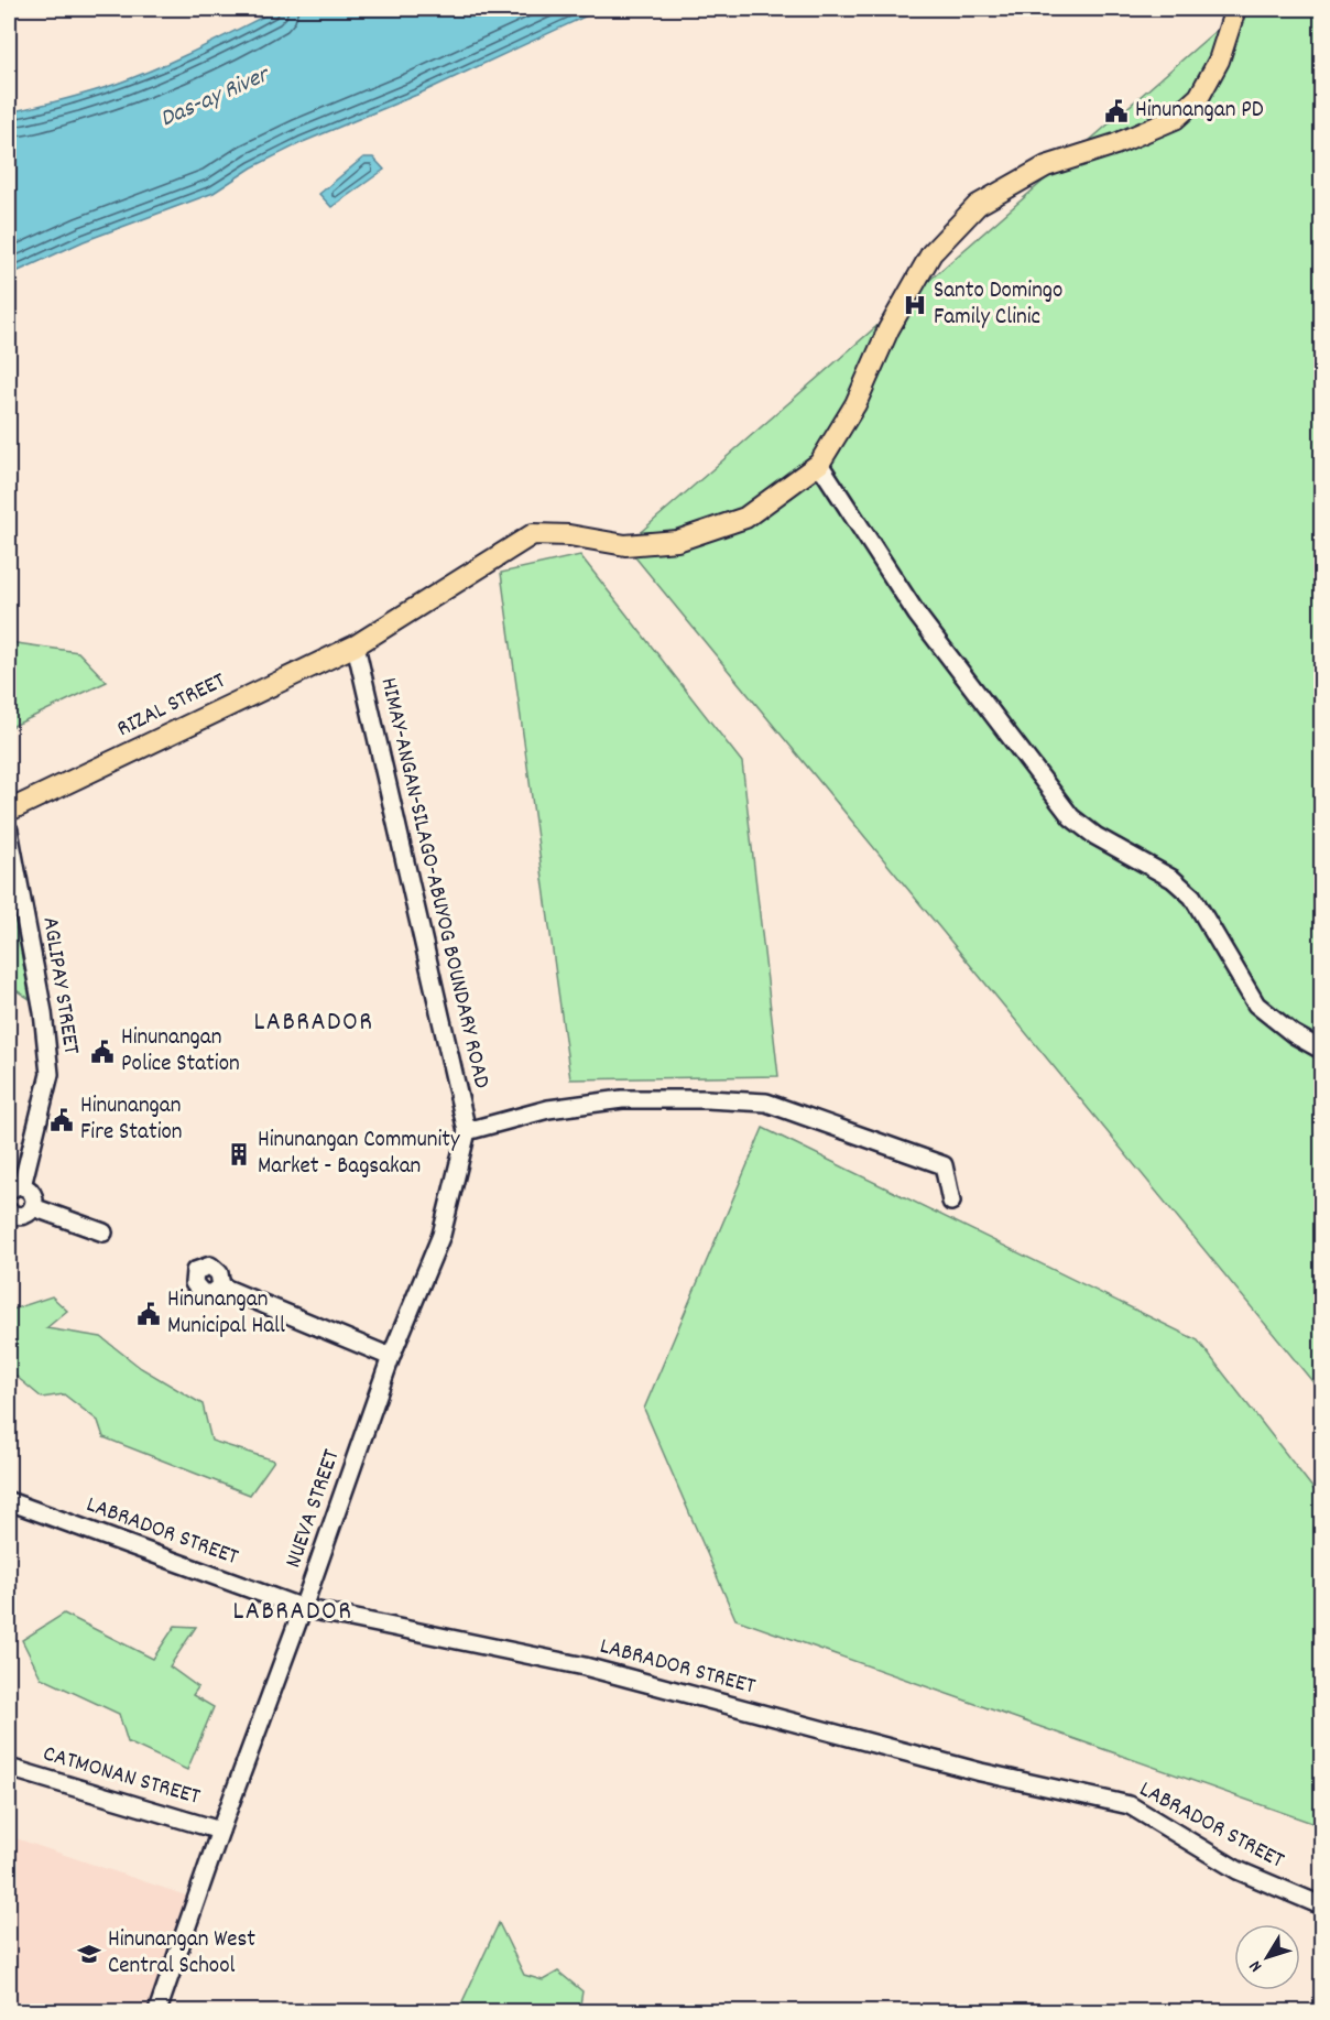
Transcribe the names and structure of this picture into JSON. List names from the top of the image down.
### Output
{
  "streets": {
    "main road": ["RIZAL STREET"],
    "street": [
      "HIMAY-ANGAN-SILAGO-ABUYOG BOUNDARY ROAD",
      "AGLIPAY STREET",
      "NUEVA STREET",
      "LABRADOR STREET",
      "CATMONAN STREET"
    ]
  },
  "crossings": [
    ["RIZAL STREET", "HIMAY-ANGAN-SILAGO-ABUYOG BOUNDARY ROAD"],
    ["HIMAY-ANGAN-SILAGO-ABUYOG BOUNDARY ROAD", "NUEVA STREET"],
    ["NUEVA STREET", "LABRADOR STREET"],
    ["NUEVA STREET", "CATMONAN STREET"]
  ],
  "districts": ["LABRADOR", "LABRADOR"],
  "water": ["Das-ay River"],
  "places": {
    "public building": [
      "Hinunangan PD",
      "Hinunangan Police Station",
      "Hinunangan Fire Station",
      "Hinunangan Municipal Hall"
    ],
    "hospital": ["Santo Domingo Family Clinic"],
    "building": ["Hinunangan Community Market - Bagsakan"],
    "school or university": ["Hinunangan West Central School"]
  },
  "north": "bottom left"
}
